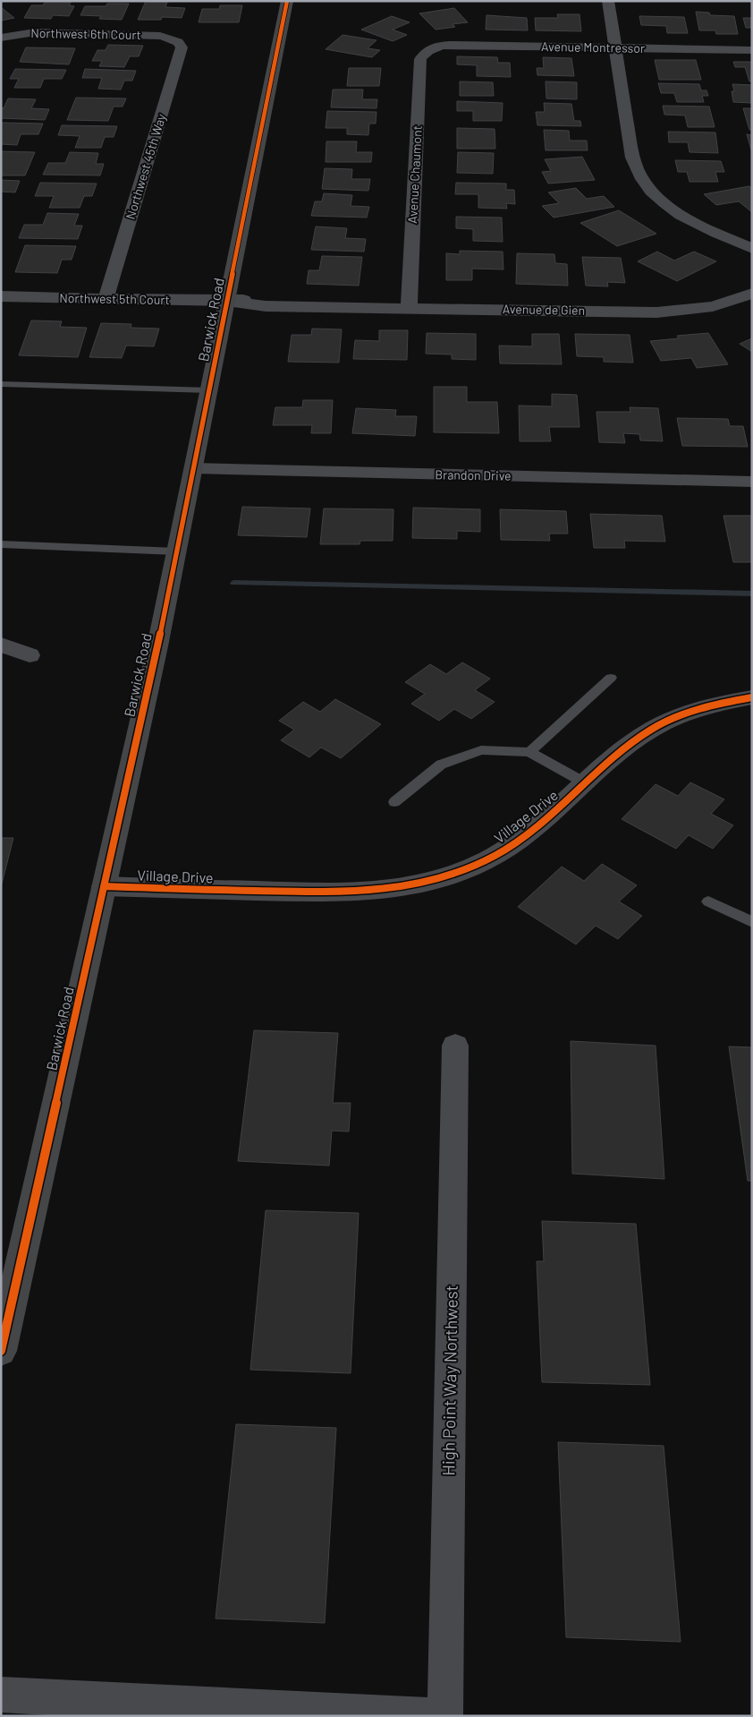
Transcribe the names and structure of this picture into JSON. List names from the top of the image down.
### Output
{
  "streets": {
    "street": [
      "Northwest 6th Court",
      "Avenue Montressor",
      "Northwest 45th Way",
      "Avenue Chaumont",
      "Northwest 5th Court",
      "Avenue de Gien",
      "Barwick Road",
      "Brandon Drive",
      "Village Drive",
      "High Point Way Northwest"
    ]
  },
  "crossings": [
    ["Northwest 6th Court", "Northwest 45th Way"],
    ["Avenue Montressor", "Avenue Chaumont"],
    ["Northwest 45th Way", "Northwest 5th Court"],
    ["Avenue Chaumont", "Avenue de Gien"],
    ["Northwest 5th Court", "Avenue de Gien"],
    ["Northwest 5th Court", "Barwick Road"],
    ["Avenue de Gien", "Barwick Road"],
    ["Barwick Road", "Brandon Drive"],
    ["Barwick Road", "Village Drive"]
  ]
}
